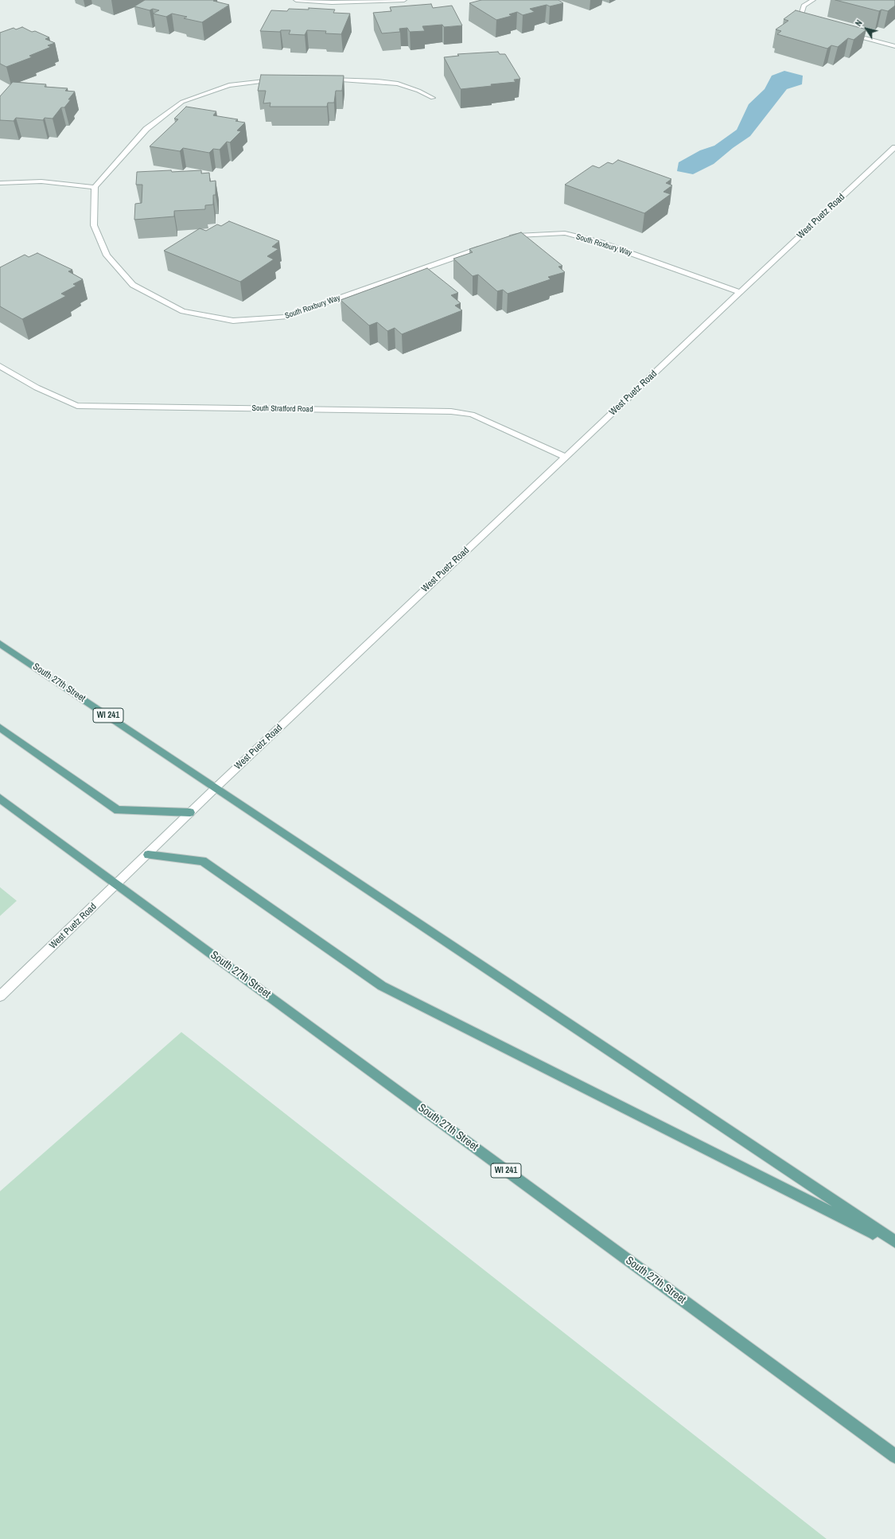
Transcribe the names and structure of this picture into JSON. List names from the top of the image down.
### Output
{
  "streets": {
    "main road": ["South 27th Street", "WI 241"],
    "street": ["West Puetz Road", "South Roxbury Way", "South Stratford Road"]
  },
  "crossings": [
    ["West Puetz Road", "South Roxbury Way"],
    ["West Puetz Road", "South Stratford Road"],
    ["West Puetz Road", "South 27th Street"]
  ],
  "north": "top left"
}
